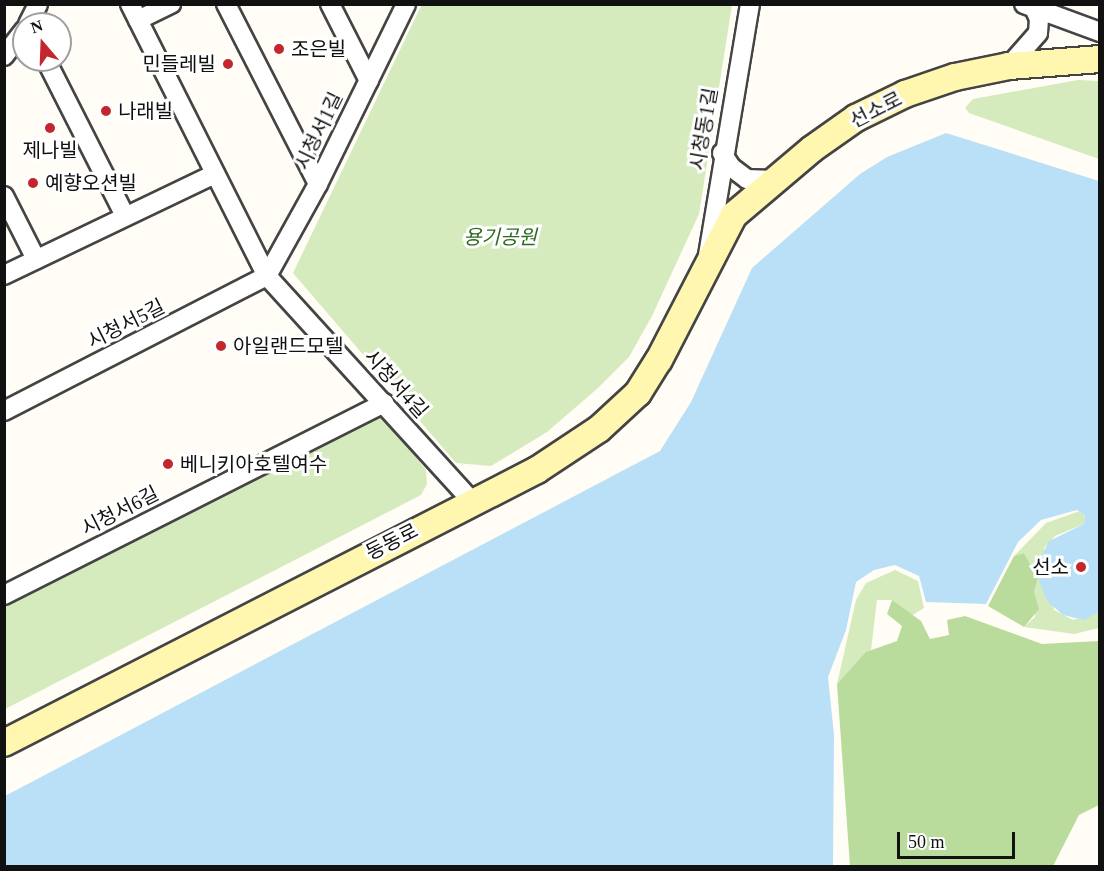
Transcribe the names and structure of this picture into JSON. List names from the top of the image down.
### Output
{
  "streets": {
    "street": [
      "선소로",
      "시청동1길",
      "시청서1길",
      "시청서5길",
      "시청서4길",
      "시청서6길",
      "동동로"
    ]
  },
  "crossings": [
    ["선소로", "시청동1길"],
    ["선소로", "동동로"],
    ["시청동1길", "동동로"],
    ["시청서1길", "시청서5길"],
    ["시청서1길", "시청서4길"],
    ["시청서5길", "시청서4길"],
    ["시청서4길", "시청서6길"],
    ["시청서4길", "동동로"]
  ],
  "parks": ["용기공원"],
  "places": [
    "조은빌",
    "민들레빌",
    "나래빌",
    "제나빌",
    "예향오션빌",
    "아일랜드모텔",
    "베니키아호텔여수",
    "선소"
  ],
  "scale_bar": "50 m",
  "north": "top"
}
